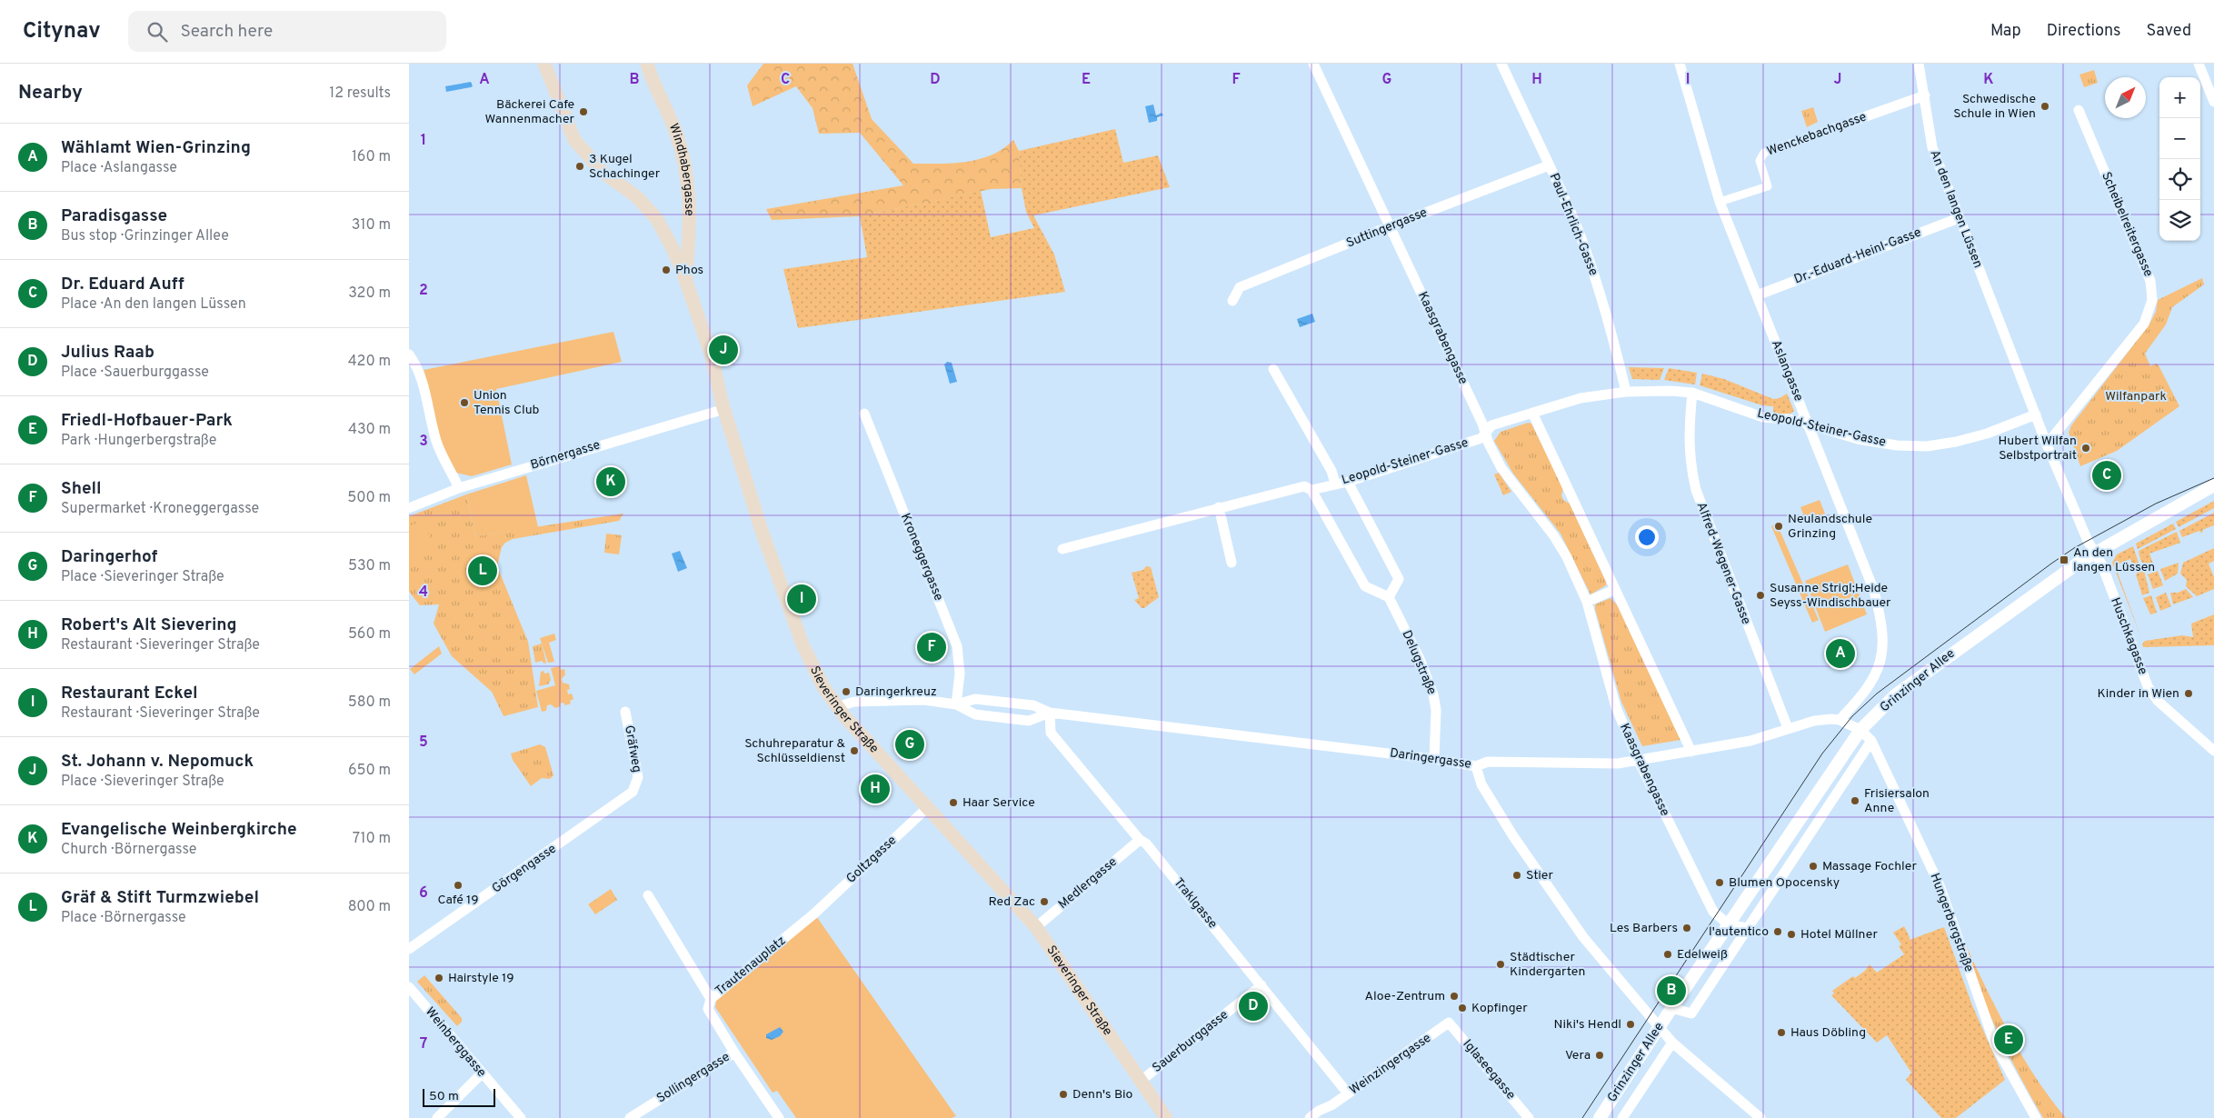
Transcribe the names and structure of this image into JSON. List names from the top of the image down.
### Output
{
  "streets": {
    "main road": ["Windhabergasse", "Sieveringer Straße"],
    "street": [
      "Wenckebachgasse",
      "An den langen Lüssen",
      "Paul-Ehrlich-Gasse",
      "Scheibelreitergasse",
      "Suttingergasse",
      "Dr.-Eduard-Heinl-Gasse",
      "Kaasgrabengasse",
      "Aslangasse",
      "Leopold-Steiner-Gasse",
      "Börnergasse",
      "Kroneggergasse",
      "Alfred-Wegener-Gasse",
      "Huschkagasse",
      "Delugstraße",
      "Grinzinger Allee",
      "Gräfweg",
      "Daringergasse",
      "Goltzgasse",
      "Görgengasse",
      "Medlergasse",
      "Traklgasse",
      "Hungerbergstraße",
      "Trautenauplatz",
      "Sauerburggasse",
      "Weinberggasse",
      "Weinzingergasse",
      "Iglaseegasse",
      "Sollingergasse"
    ]
  },
  "crossings": [
    ["Wenckebachgasse", "An den langen Lüssen"],
    ["Wenckebachgasse", "Aslangasse"],
    ["Windhabergasse", "Sieveringer Straße"],
    ["An den langen Lüssen", "Scheibelreitergasse"],
    ["An den langen Lüssen", "Dr.-Eduard-Heinl-Gasse"],
    ["An den langen Lüssen", "Leopold-Steiner-Gasse"],
    ["An den langen Lüssen", "Huschkagasse"],
    ["An den langen Lüssen", "Grinzinger Allee"],
    ["Paul-Ehrlich-Gasse", "Suttingergasse"],
    ["Paul-Ehrlich-Gasse", "Leopold-Steiner-Gasse"],
    ["Suttingergasse", "Kaasgrabengasse"],
    ["Dr.-Eduard-Heinl-Gasse", "Aslangasse"],
    ["Kaasgrabengasse", "Leopold-Steiner-Gasse"],
    ["Kaasgrabengasse", "Grinzinger Allee"],
    ["Kaasgrabengasse", "Daringergasse"],
    ["Aslangasse", "Leopold-Steiner-Gasse"],
    ["Aslangasse", "Daringergasse"],
    ["Leopold-Steiner-Gasse", "Alfred-Wegener-Gasse"],
    ["Börnergasse", "Sieveringer Straße"],
    ["Kroneggergasse", "Daringergasse"],
    ["Alfred-Wegener-Gasse", "Daringergasse"],
    ["Huschkagasse", "Grinzinger Allee"],
    ["Delugstraße", "Daringergasse"],
    ["Grinzinger Allee", "Daringergasse"],
    ["Grinzinger Allee", "Hungerbergstraße"],
    ["Sieveringer Straße", "Daringergasse"],
    ["Sieveringer Straße", "Goltzgasse"],
    ["Sieveringer Straße", "Medlergasse"],
    ["Sieveringer Straße", "Sauerburggasse"],
    ["Gräfweg", "Görgengasse"],
    ["Daringergasse", "Traklgasse"],
    ["Daringergasse", "Hungerbergstraße"],
    ["Goltzgasse", "Trautenauplatz"],
    ["Medlergasse", "Traklgasse"],
    ["Traklgasse", "Sauerburggasse"],
    ["Traklgasse", "Weinzingergasse"],
    ["Trautenauplatz", "Sollingergasse"],
    ["Weinzingergasse", "Iglaseegasse"]
  ],
  "parks": ["Wilfanpark"],
  "places": {
    "other": [
      "Schwedische Schule in Wien",
      "Bäckerei Cafe Wannenmacher",
      "3 Kugel Schachinger",
      "Phos",
      "Union Tennis Club",
      "Hubert Wilfan Selbstportrait",
      "Neulandschule Grinzing",
      "Susanne Strigl;Heide Seyss-Windischbauer",
      "Daringerkreuz",
      "Kinder in Wien",
      "Schuhreparatur & Schlüsseldienst",
      "Frisiersalon Anne",
      "Haar Service",
      "Massage Fochler",
      "Stier",
      "Blumen Opocensky",
      "Café 19",
      "Red Zac",
      "Les Barbers",
      "l'autentico",
      "Hotel Müllner",
      "Edelweiß",
      "Städtischer Kindergarten",
      "Hairstyle 19",
      "Aloe-Zentrum",
      "Kopfinger",
      "Niki's Hendl",
      "Haus Döbling",
      "Vera",
      "Denn's Bio"
    ],
    "transit": ["An den langen Lüssen"]
  },
  "scale_bar": "50 m",
  "north": "top right",
  "page": {
    "header": "Citynav",
    "search": "Search here",
    "nav": ["Map", "Directions", "Saved"],
    "heading": ["Nearby", "12 results"],
    "map_buttons": ["+", "−"],
    "list": [
      {
        "mark": "A",
        "name": "Wählamt Wien-Grinzing",
        "note": "Place · Aslangasse",
        "value": "160 m"
      },
      {
        "mark": "B",
        "name": "Paradisgasse",
        "note": "Bus stop · Grinzinger Allee",
        "value": "310 m"
      },
      {
        "mark": "C",
        "name": "Dr. Eduard Auff",
        "note": "Place · An den langen Lüssen",
        "value": "320 m"
      },
      {
        "mark": "D",
        "name": "Julius Raab",
        "note": "Place · Sauerburggasse",
        "value": "420 m"
      },
      {
        "mark": "E",
        "name": "Friedl-Hofbauer-Park",
        "note": "Park · Hungerbergstraße",
        "value": "430 m"
      },
      {
        "mark": "F",
        "name": "Shell",
        "note": "Supermarket · Kroneggergasse",
        "value": "500 m"
      },
      {
        "mark": "G",
        "name": "Daringerhof",
        "note": "Place · Sieveringer Straße",
        "value": "530 m"
      },
      {
        "mark": "H",
        "name": "Robert's Alt Sievering",
        "note": "Restaurant · Sieveringer Straße",
        "value": "560 m"
      },
      {
        "mark": "I",
        "name": "Restaurant Eckel",
        "note": "Restaurant · Sieveringer Straße",
        "value": "580 m"
      },
      {
        "mark": "J",
        "name": "St. Johann v. Nepomuck",
        "note": "Place · Sieveringer Straße",
        "value": "650 m"
      },
      {
        "mark": "K",
        "name": "Evangelische Weinbergkirche",
        "note": "Church · Börnergasse",
        "value": "710 m"
      },
      {
        "mark": "L",
        "name": "Gräf & Stift Turmzwiebel",
        "note": "Place · Börnergasse",
        "value": "800 m"
      }
    ],
    "pins": [
      "J",
      "C",
      "K",
      "L",
      "I",
      "F",
      "A",
      "G",
      "H",
      "B",
      "D",
      "E"
    ],
    "scale": "50 m"
  },
  "grid": {
    "columns": [
      "A",
      "B",
      "C",
      "D",
      "E",
      "F",
      "G",
      "H",
      "I",
      "J",
      "K"
    ],
    "rows": [
      "1",
      "2",
      "3",
      "4",
      "5",
      "6",
      "7"
    ]
  }
}
